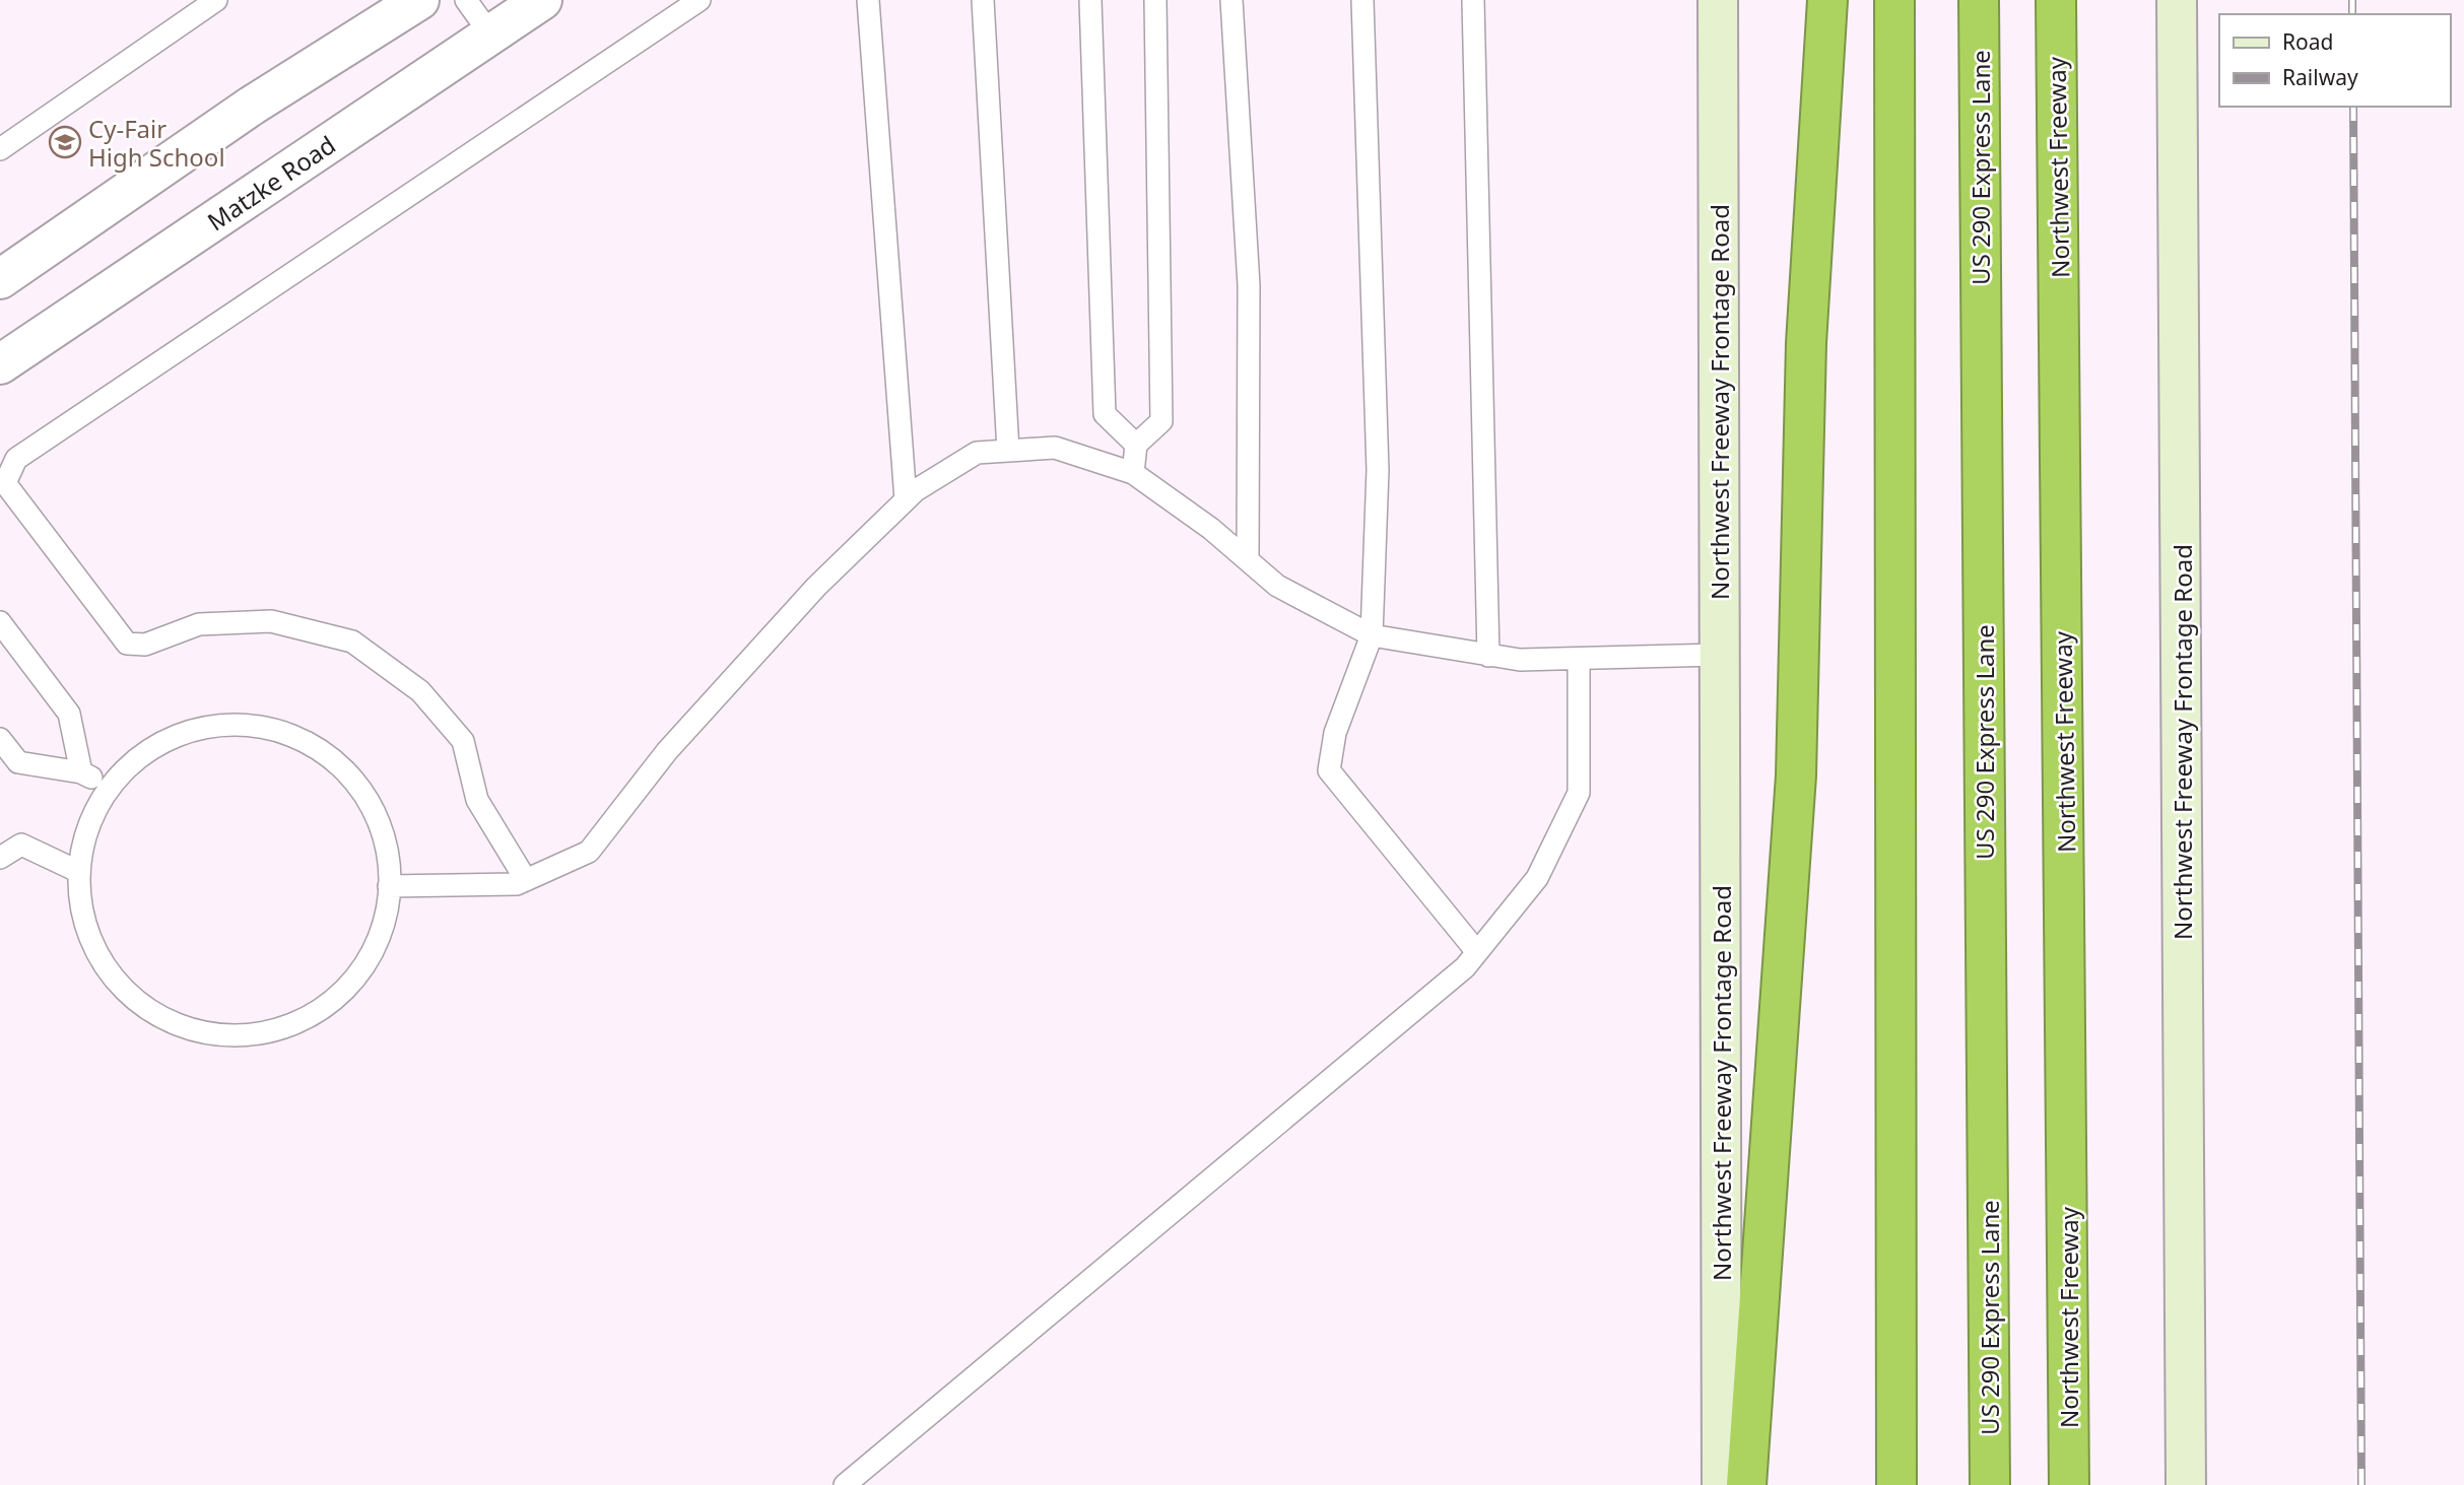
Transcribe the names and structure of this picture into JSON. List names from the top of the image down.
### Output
{
  "streets": {
    "highway": ["US 290 Express Lane", "Northwest Freeway"],
    "main road": ["Northwest Freeway Frontage Road"],
    "street": ["Matzke Road"]
  },
  "places": {
    "school or university": ["Cy-Fair High School"]
  },
  "legend": ["Road", "Railway"]
}
